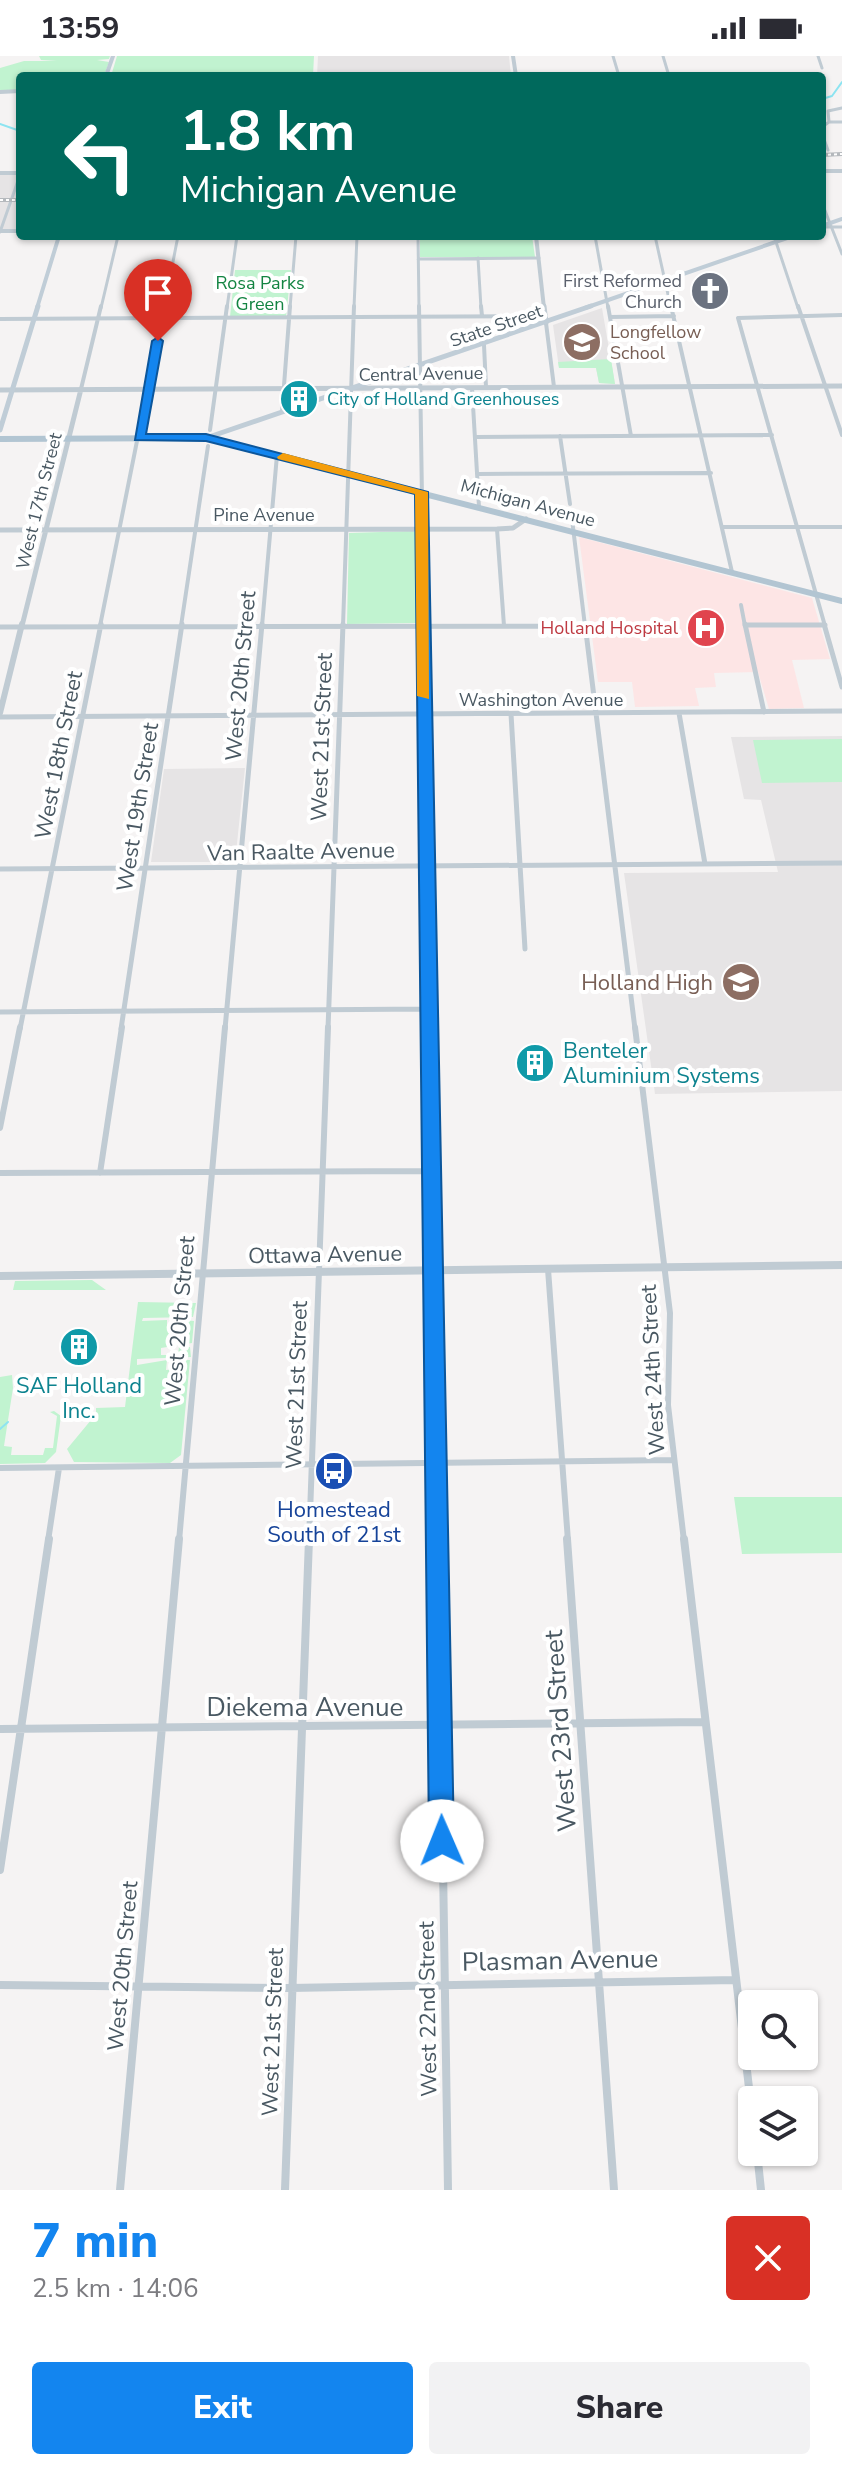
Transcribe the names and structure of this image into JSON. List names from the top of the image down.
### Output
{
  "streets": {
    "main road": ["State Street", "Michigan Avenue"],
    "street": [
      "Central Avenue",
      "West 17th Street",
      "Pine Avenue",
      "West 20th Street",
      "Washington Avenue",
      "West 21st Street",
      "West 18th Street",
      "West 19th Street",
      "Van Raalte Avenue",
      "Ottawa Avenue",
      "West 24th Street",
      "Diekema Avenue",
      "West 23rd Street",
      "Plasman Avenue",
      "West 22nd Street"
    ]
  },
  "crossings": [
    ["State Street", "Central Avenue"],
    ["State Street", "Michigan Avenue"],
    ["State Street", "West 21st Street"],
    ["State Street", "West 19th Street"],
    ["State Street", "West 22nd Street"],
    ["Central Avenue", "West 17th Street"],
    ["Central Avenue", "West 21st Street"],
    ["Central Avenue", "West 18th Street"],
    ["Central Avenue", "West 22nd Street"],
    ["West 17th Street", "Michigan Avenue"],
    ["West 17th Street", "Pine Avenue"],
    ["West 17th Street", "Washington Avenue"],
    ["Michigan Avenue", "Pine Avenue"],
    ["Michigan Avenue", "West 20th Street"],
    ["Michigan Avenue", "West 21st Street"],
    ["Michigan Avenue", "West 18th Street"],
    ["Michigan Avenue", "West 19th Street"],
    ["Michigan Avenue", "West 24th Street"],
    ["Michigan Avenue", "West 22nd Street"],
    ["Pine Avenue", "West 20th Street"],
    ["Pine Avenue", "West 21st Street"],
    ["Pine Avenue", "West 18th Street"],
    ["Pine Avenue", "West 19th Street"],
    ["Pine Avenue", "West 22nd Street"],
    ["West 20th Street", "Washington Avenue"],
    ["West 20th Street", "Van Raalte Avenue"],
    ["West 20th Street", "Ottawa Avenue"],
    ["West 20th Street", "Diekema Avenue"],
    ["West 20th Street", "Plasman Avenue"],
    ["Washington Avenue", "West 21st Street"],
    ["Washington Avenue", "West 18th Street"],
    ["Washington Avenue", "West 19th Street"],
    ["Washington Avenue", "West 24th Street"],
    ["Washington Avenue", "West 22nd Street"],
    ["West 21st Street", "Van Raalte Avenue"],
    ["West 21st Street", "Ottawa Avenue"],
    ["West 21st Street", "Diekema Avenue"],
    ["West 21st Street", "Plasman Avenue"],
    ["West 18th Street", "Van Raalte Avenue"],
    ["West 19th Street", "Van Raalte Avenue"],
    ["Van Raalte Avenue", "West 24th Street"],
    ["Van Raalte Avenue", "West 22nd Street"],
    ["Ottawa Avenue", "West 24th Street"],
    ["Ottawa Avenue", "West 23rd Street"],
    ["Ottawa Avenue", "West 22nd Street"],
    ["West 24th Street", "Diekema Avenue"],
    ["West 24th Street", "Plasman Avenue"],
    ["Diekema Avenue", "West 23rd Street"],
    ["Diekema Avenue", "West 22nd Street"],
    ["West 23rd Street", "Plasman Avenue"],
    ["Plasman Avenue", "West 22nd Street"]
  ],
  "parks": ["Rosa Parks Green"],
  "places": {
    "church": ["First Reformed Church"],
    "school or university": ["Longfellow School", "Holland High"],
    "building": ["City of Holland Greenhouses", "Benteler Aluminium Systems", "SAF Holland Inc."],
    "hospital": ["Holland Hospital"],
    "bus stop": ["Homestead South of 21st"]
  },
  "page": {
    "status": "13:59",
    "turn": ["1.8 km", "Michigan Avenue"],
    "heading": ["7 min", "2.5 km · 14:06"],
    "buttons": ["Exit", "Share"]
  }
}
